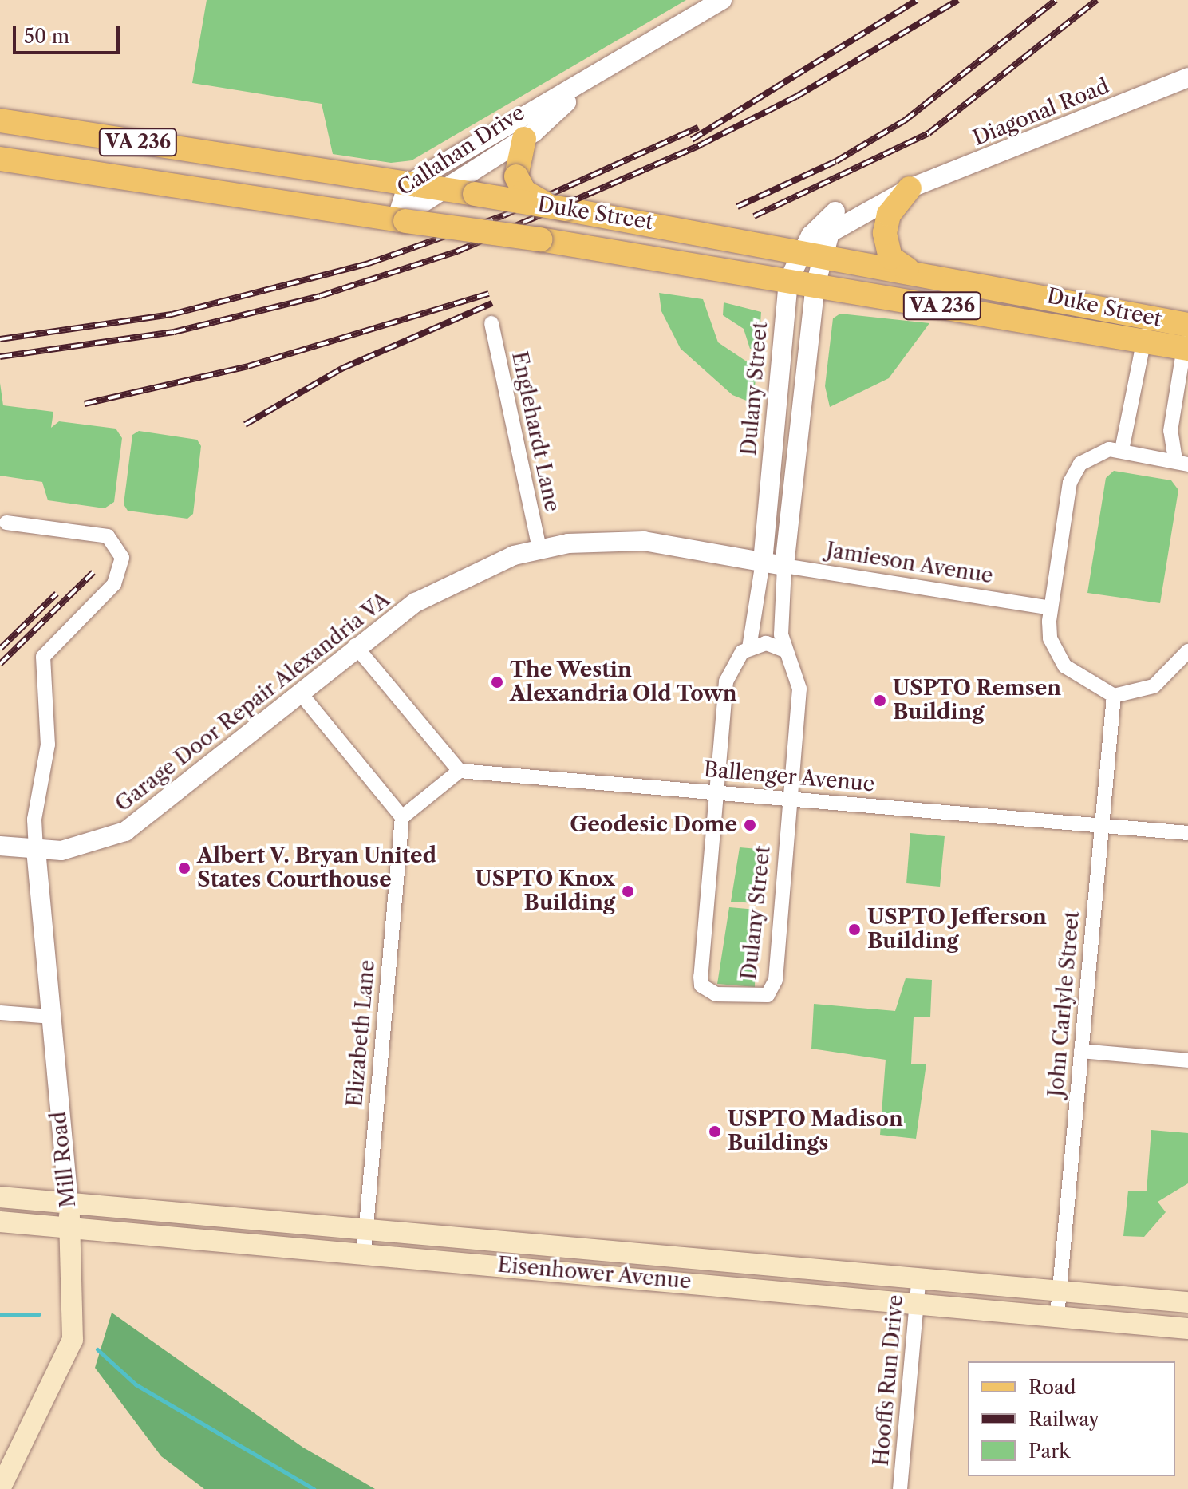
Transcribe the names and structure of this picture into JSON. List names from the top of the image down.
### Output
{
  "streets": {
    "main road": [
      "VA 236",
      "Duke Street",
      "Mill Road",
      "Eisenhower Avenue"
    ],
    "street": [
      "Diagonal Road",
      "Callahan Drive",
      "Dulany Street",
      "Englehardt Lane",
      "Jamieson Avenue",
      "Garage Door Repair Alexandria VA",
      "Ballenger Avenue",
      "John Carlyle Street",
      "Elizabeth Lane",
      "Hooffs Run Drive"
    ]
  },
  "crossings": [
    ["Diagonal Road", "Duke Street"],
    ["Diagonal Road", "Dulany Street"],
    ["Callahan Drive", "Duke Street"],
    ["Duke Street", "Dulany Street"],
    ["Dulany Street", "Jamieson Avenue"],
    ["Dulany Street", "Garage Door Repair Alexandria VA"],
    ["Dulany Street", "Ballenger Avenue"],
    ["Englehardt Lane", "Garage Door Repair Alexandria VA"],
    ["Jamieson Avenue", "Garage Door Repair Alexandria VA"],
    ["Garage Door Repair Alexandria VA", "Mill Road"],
    ["Ballenger Avenue", "John Carlyle Street"],
    ["John Carlyle Street", "Eisenhower Avenue"],
    ["Elizabeth Lane", "Eisenhower Avenue"],
    ["Mill Road", "Eisenhower Avenue"],
    ["Eisenhower Avenue", "Hooffs Run Drive"]
  ],
  "places": [
    "The Westin Alexandria Old Town",
    "USPTO Remsen Building",
    "Geodesic Dome",
    "Albert V. Bryan United States Courthouse",
    "USPTO Knox Building",
    "USPTO Jefferson Building",
    "USPTO Madison Buildings"
  ],
  "legend": ["Road", "Railway", "Park"],
  "scale_bar": "50 m"
}
